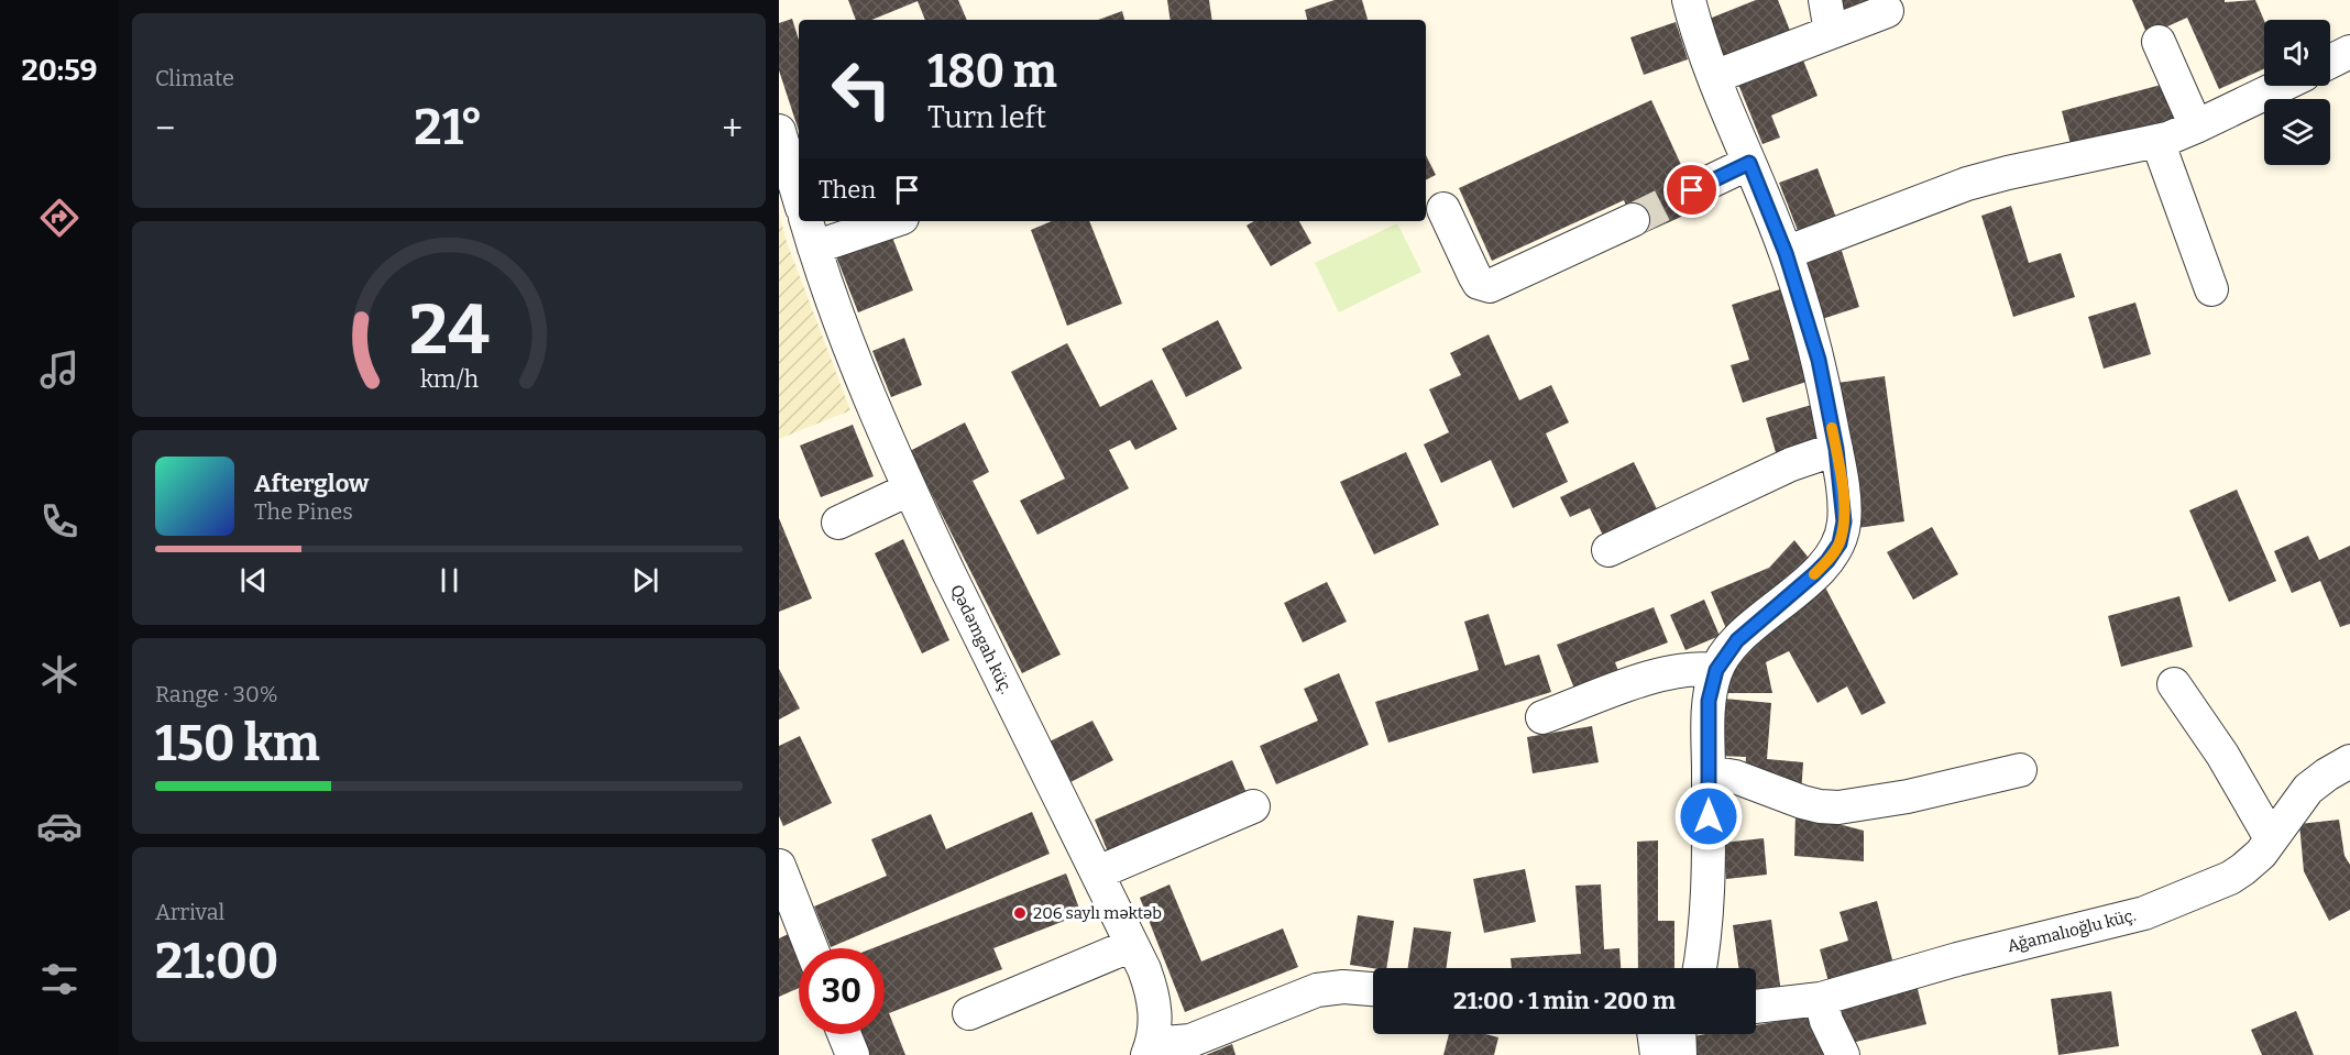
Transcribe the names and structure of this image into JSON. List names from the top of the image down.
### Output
{
  "streets": {
    "street": ["Qədəmgah küç.", "Ağamalıoğlu küç."]
  },
  "places": ["206 saylı məktəb"],
  "page": {
    "tabs": "20:59",
    "tile": [
      "Climate",
      ["Range · 30%", "150 km"],
      ["Arrival", "21:00"]
    ],
    "turn": ["180 m", "Turn left"],
    "heat": ["−", "21°", "+"],
    "then": "Then",
    "song": ["Afterglow", "The Pines"],
    "limit": "30",
    "trip": "21:00 · 1 min · 200 m",
    "gauge": ["24", "km/h"]
  }
}
